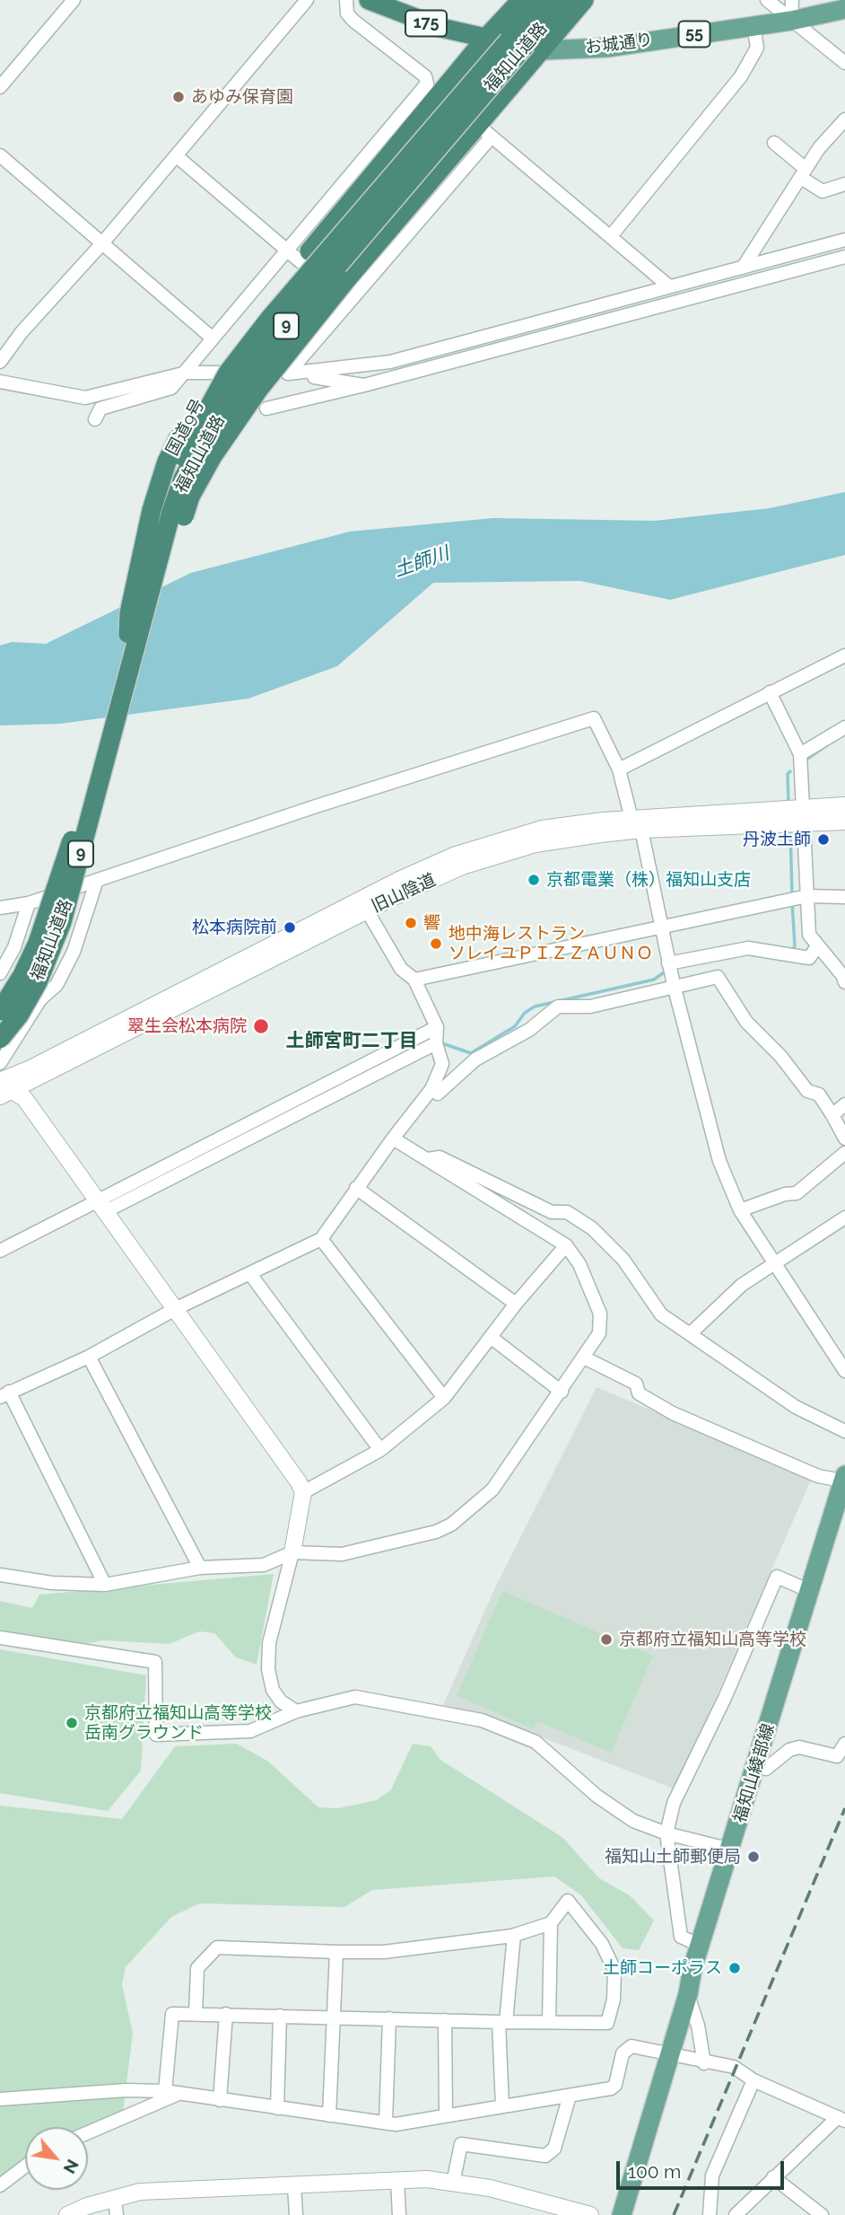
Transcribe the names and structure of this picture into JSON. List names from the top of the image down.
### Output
{
  "streets": {
    "highway": [
      "175",
      "福知山道路",
      "9",
      "国道9号"
    ],
    "main road": ["55", "お城通り", "福知山綾部線"],
    "street": ["旧山陰道"]
  },
  "crossings": [
    ["175", "お城通り"],
    ["175", "9"],
    ["175", "国道9号"],
    ["お城通り", "9"],
    ["福知山道路", "9"],
    ["福知山道路", "国道9号"],
    ["9", "国道9号"]
  ],
  "districts": ["土師宮町二丁目"],
  "water": ["土師川"],
  "places": [
    "あゆみ保育園",
    "丹波土師",
    "京都電業（株）福知山支店",
    "響",
    "松本病院前",
    "地中海レストラン ソレイユＰＩＺＺＡＵＮＯ",
    "翠生会松本病院",
    "京都府立福知山高等学校",
    "京都府立福知山高等学校 岳南グラウンド",
    "福知山土師郵便局",
    "土師コーポラス"
  ],
  "scale_bar": "100 m",
  "north": "bottom right"
}
